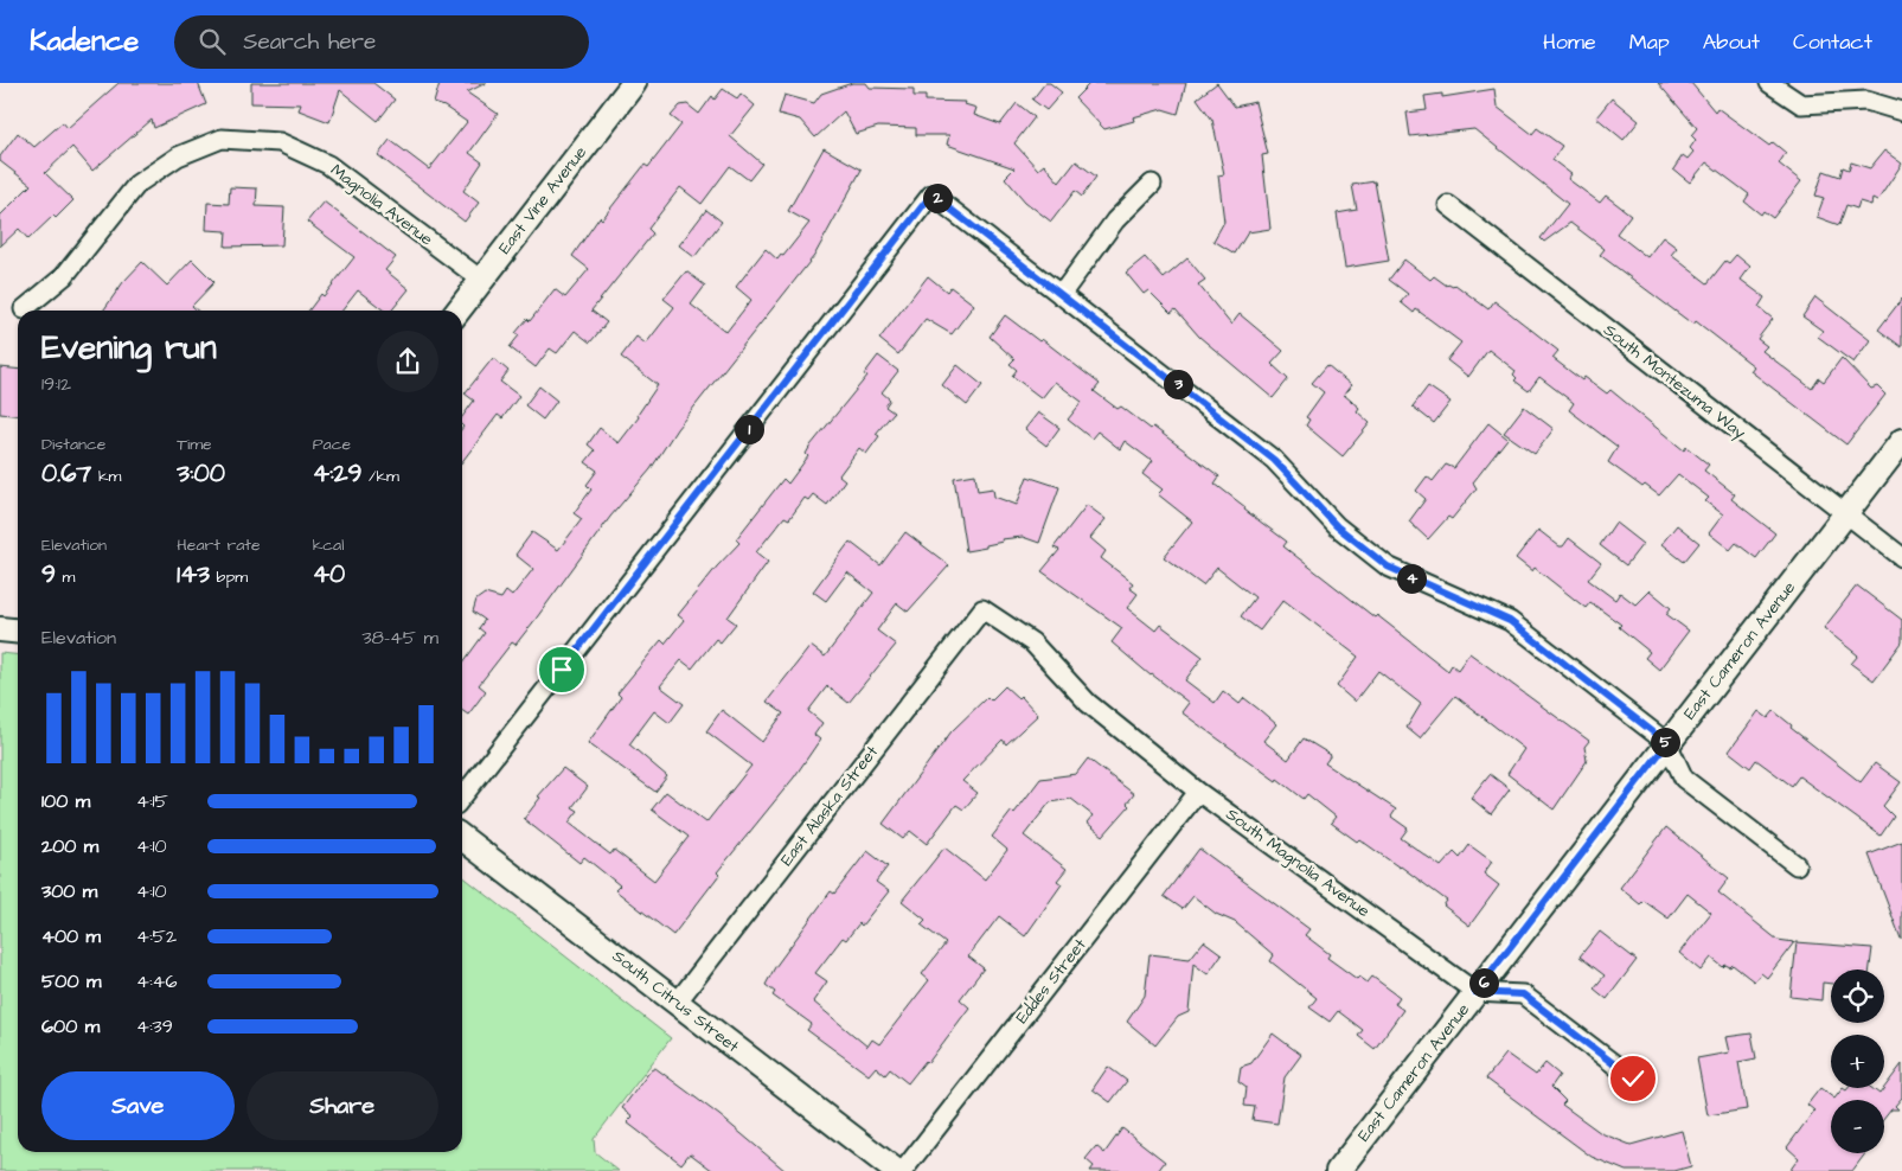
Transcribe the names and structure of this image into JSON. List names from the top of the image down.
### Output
{
  "streets": {
    "main road": ["East Vine Avenue", "East Cameron Avenue", "South Citrus Street"],
    "street": [
      "Magnolia Avenue",
      "South Montezuma Way",
      "East Alaska Street",
      "South Magnolia Avenue",
      "Eddes Street"
    ]
  },
  "crossings": [
    ["East Vine Avenue", "Magnolia Avenue"],
    ["South Montezuma Way", "East Cameron Avenue"],
    ["East Cameron Avenue", "South Magnolia Avenue"],
    ["East Alaska Street", "South Magnolia Avenue"],
    ["East Alaska Street", "South Citrus Street"],
    ["South Magnolia Avenue", "Eddes Street"]
  ],
  "page": {
    "header": "Kadence",
    "search": "Search here",
    "nav": [
      "Home",
      "Map",
      "About",
      "Contact"
    ],
    "pins": [
      "2",
      "3",
      "1",
      "4",
      "5",
      "6"
    ],
    "heading": ["Evening run", "19:12"],
    "stats": [
      ["Distance", "0.67 km"],
      ["Time", "3:00"],
      ["Pace", "4:29 /km"],
      ["Elevation", "9 m"],
      ["Heart rate", "143 bpm"],
      ["kcal", "40"]
    ],
    "chart": ["Elevation", "38–45 m"],
    "list": [
      {
        "name": "100 m",
        "note": "4:15"
      },
      {
        "name": "200 m",
        "note": "4:10"
      },
      {
        "name": "300 m",
        "note": "4:10"
      },
      {
        "name": "400 m",
        "note": "4:52"
      },
      {
        "name": "500 m",
        "note": "4:46"
      },
      {
        "name": "600 m",
        "note": "4:39"
      }
    ],
    "map_buttons": ["+", "−"],
    "buttons": ["Save", "Share"]
  }
}
